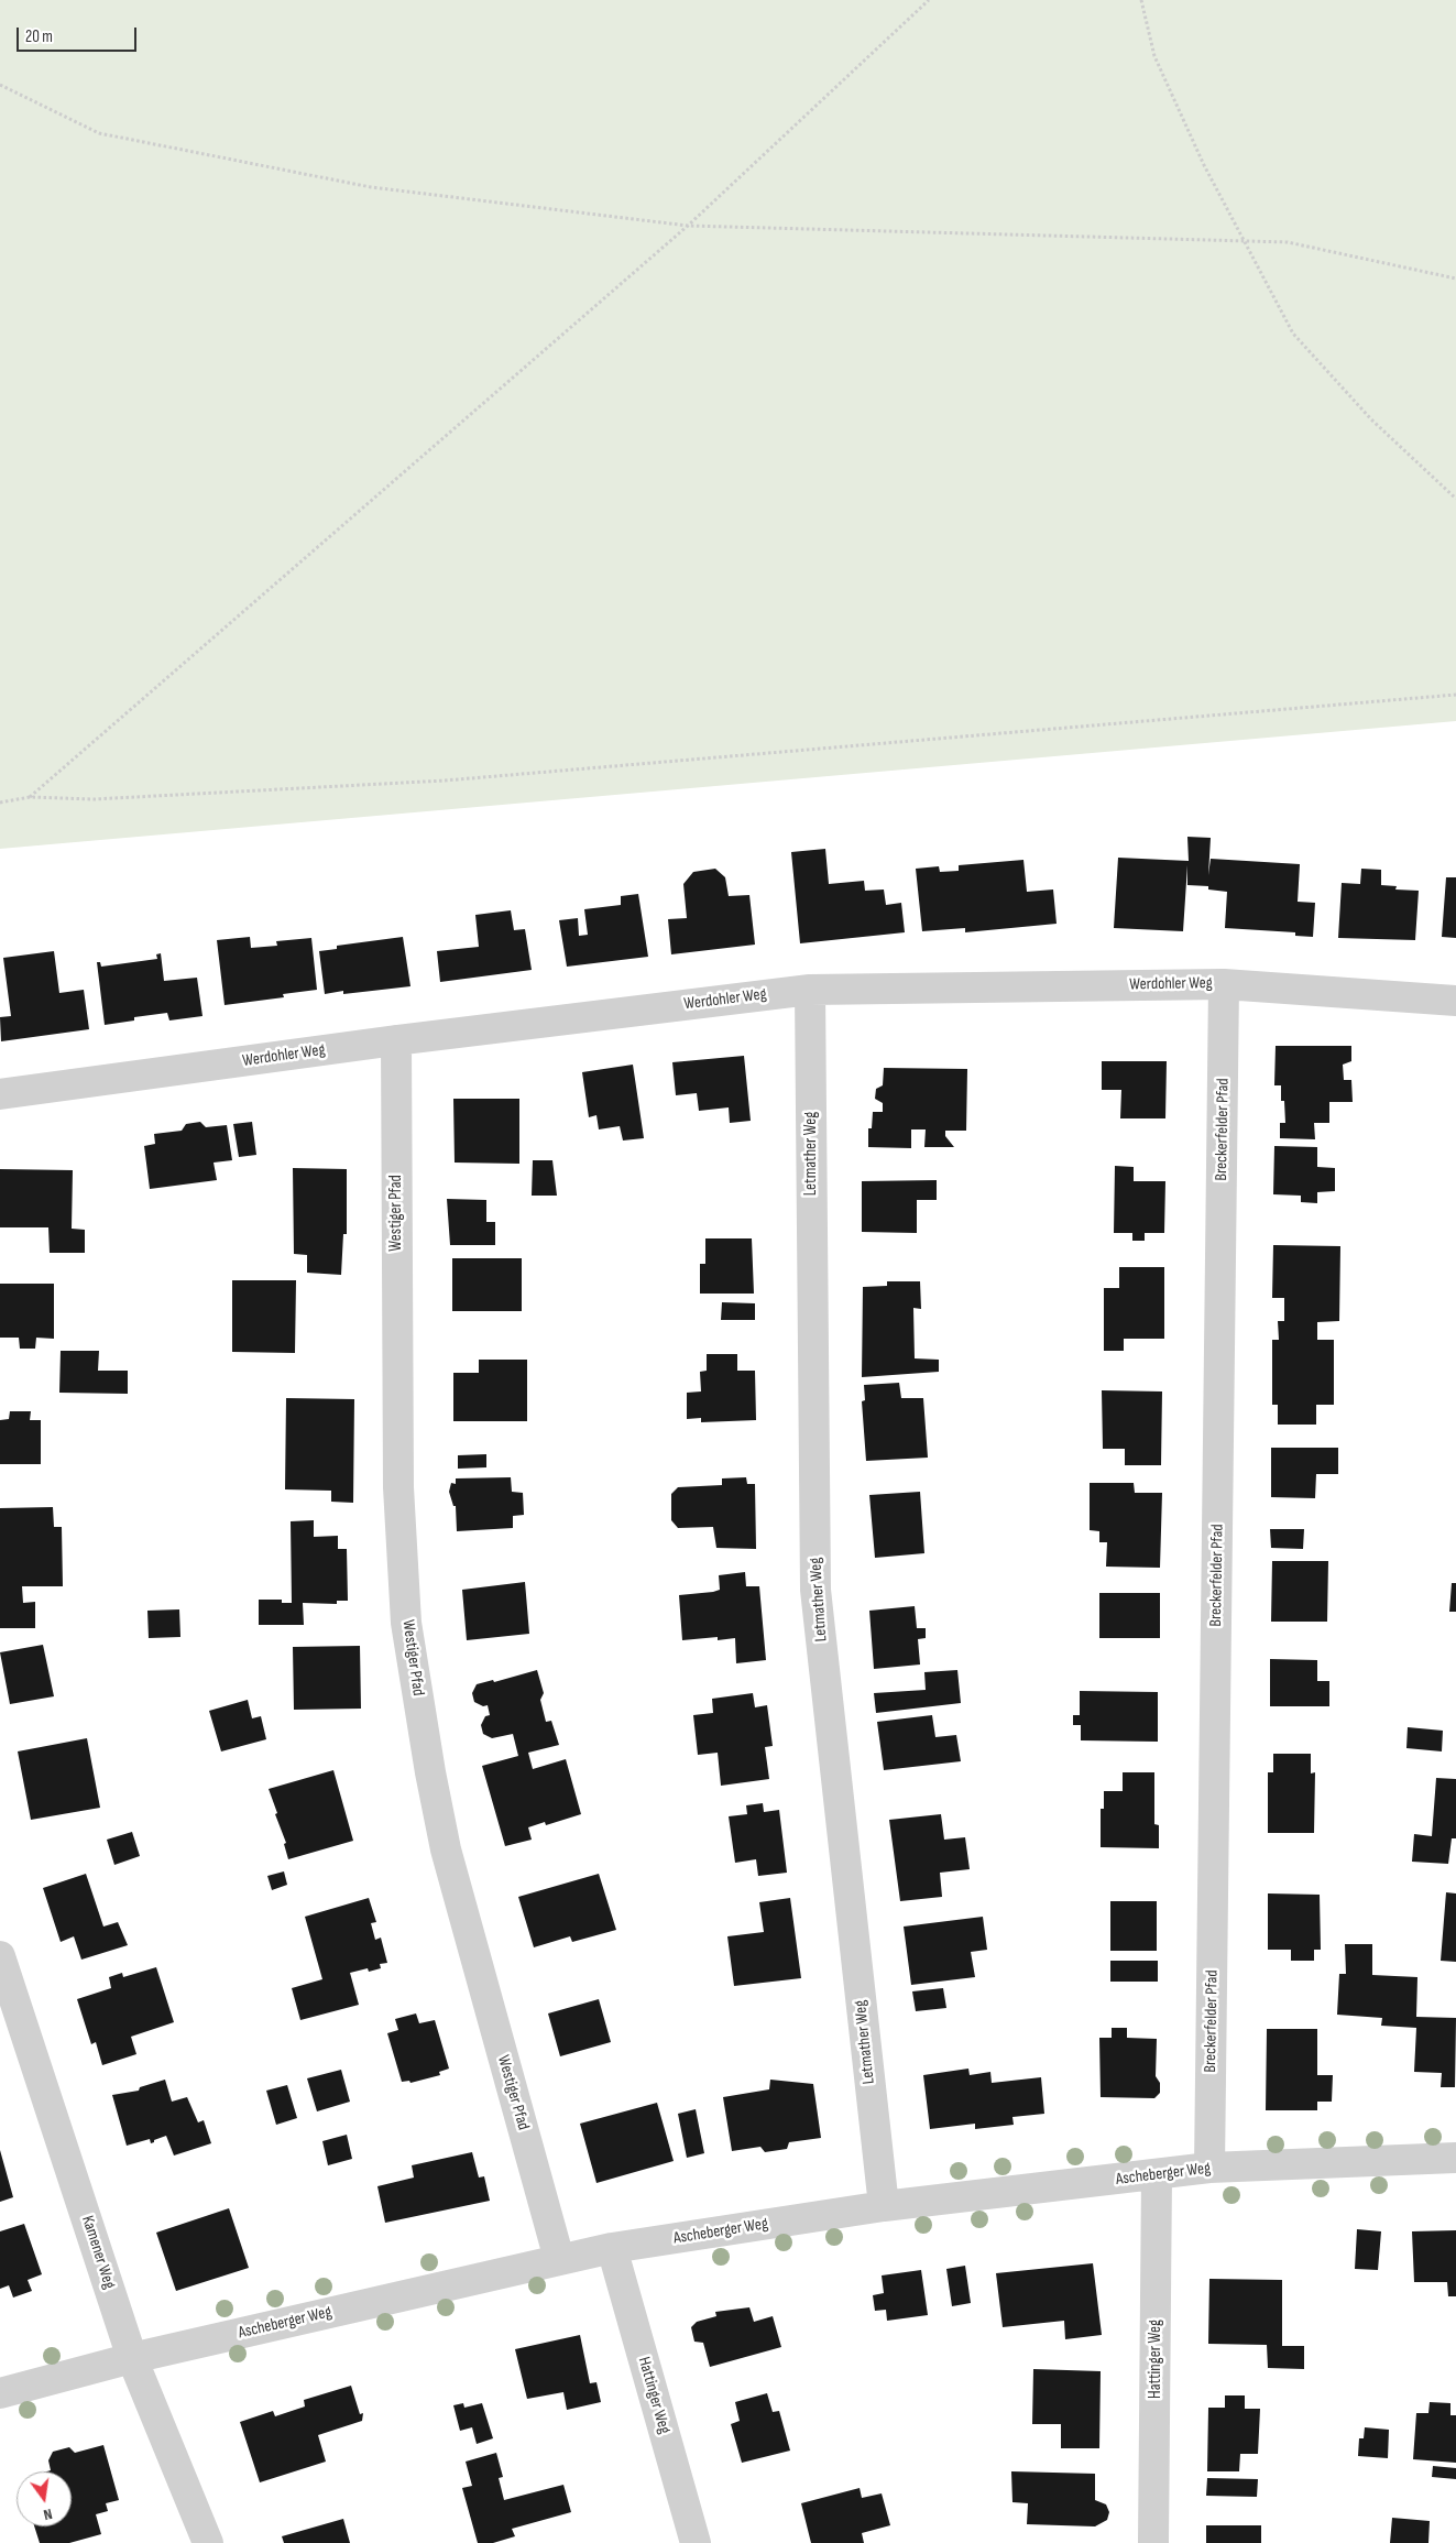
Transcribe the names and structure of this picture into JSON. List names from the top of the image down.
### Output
{
  "streets": {
    "street": [
      "Werdohler Weg",
      "Breckerfelder Pfad",
      "Letmather Weg",
      "Westiger Pfad",
      "Ascheberger Weg",
      "Kamener Weg",
      "Hattinger Weg"
    ]
  },
  "crossings": [
    ["Werdohler Weg", "Breckerfelder Pfad"],
    ["Werdohler Weg", "Letmather Weg"],
    ["Werdohler Weg", "Westiger Pfad"],
    ["Breckerfelder Pfad", "Ascheberger Weg"],
    ["Letmather Weg", "Ascheberger Weg"],
    ["Westiger Pfad", "Ascheberger Weg"],
    ["Ascheberger Weg", "Kamener Weg"],
    ["Ascheberger Weg", "Hattinger Weg"]
  ],
  "scale_bar": "20 m",
  "north": "bottom"
}
